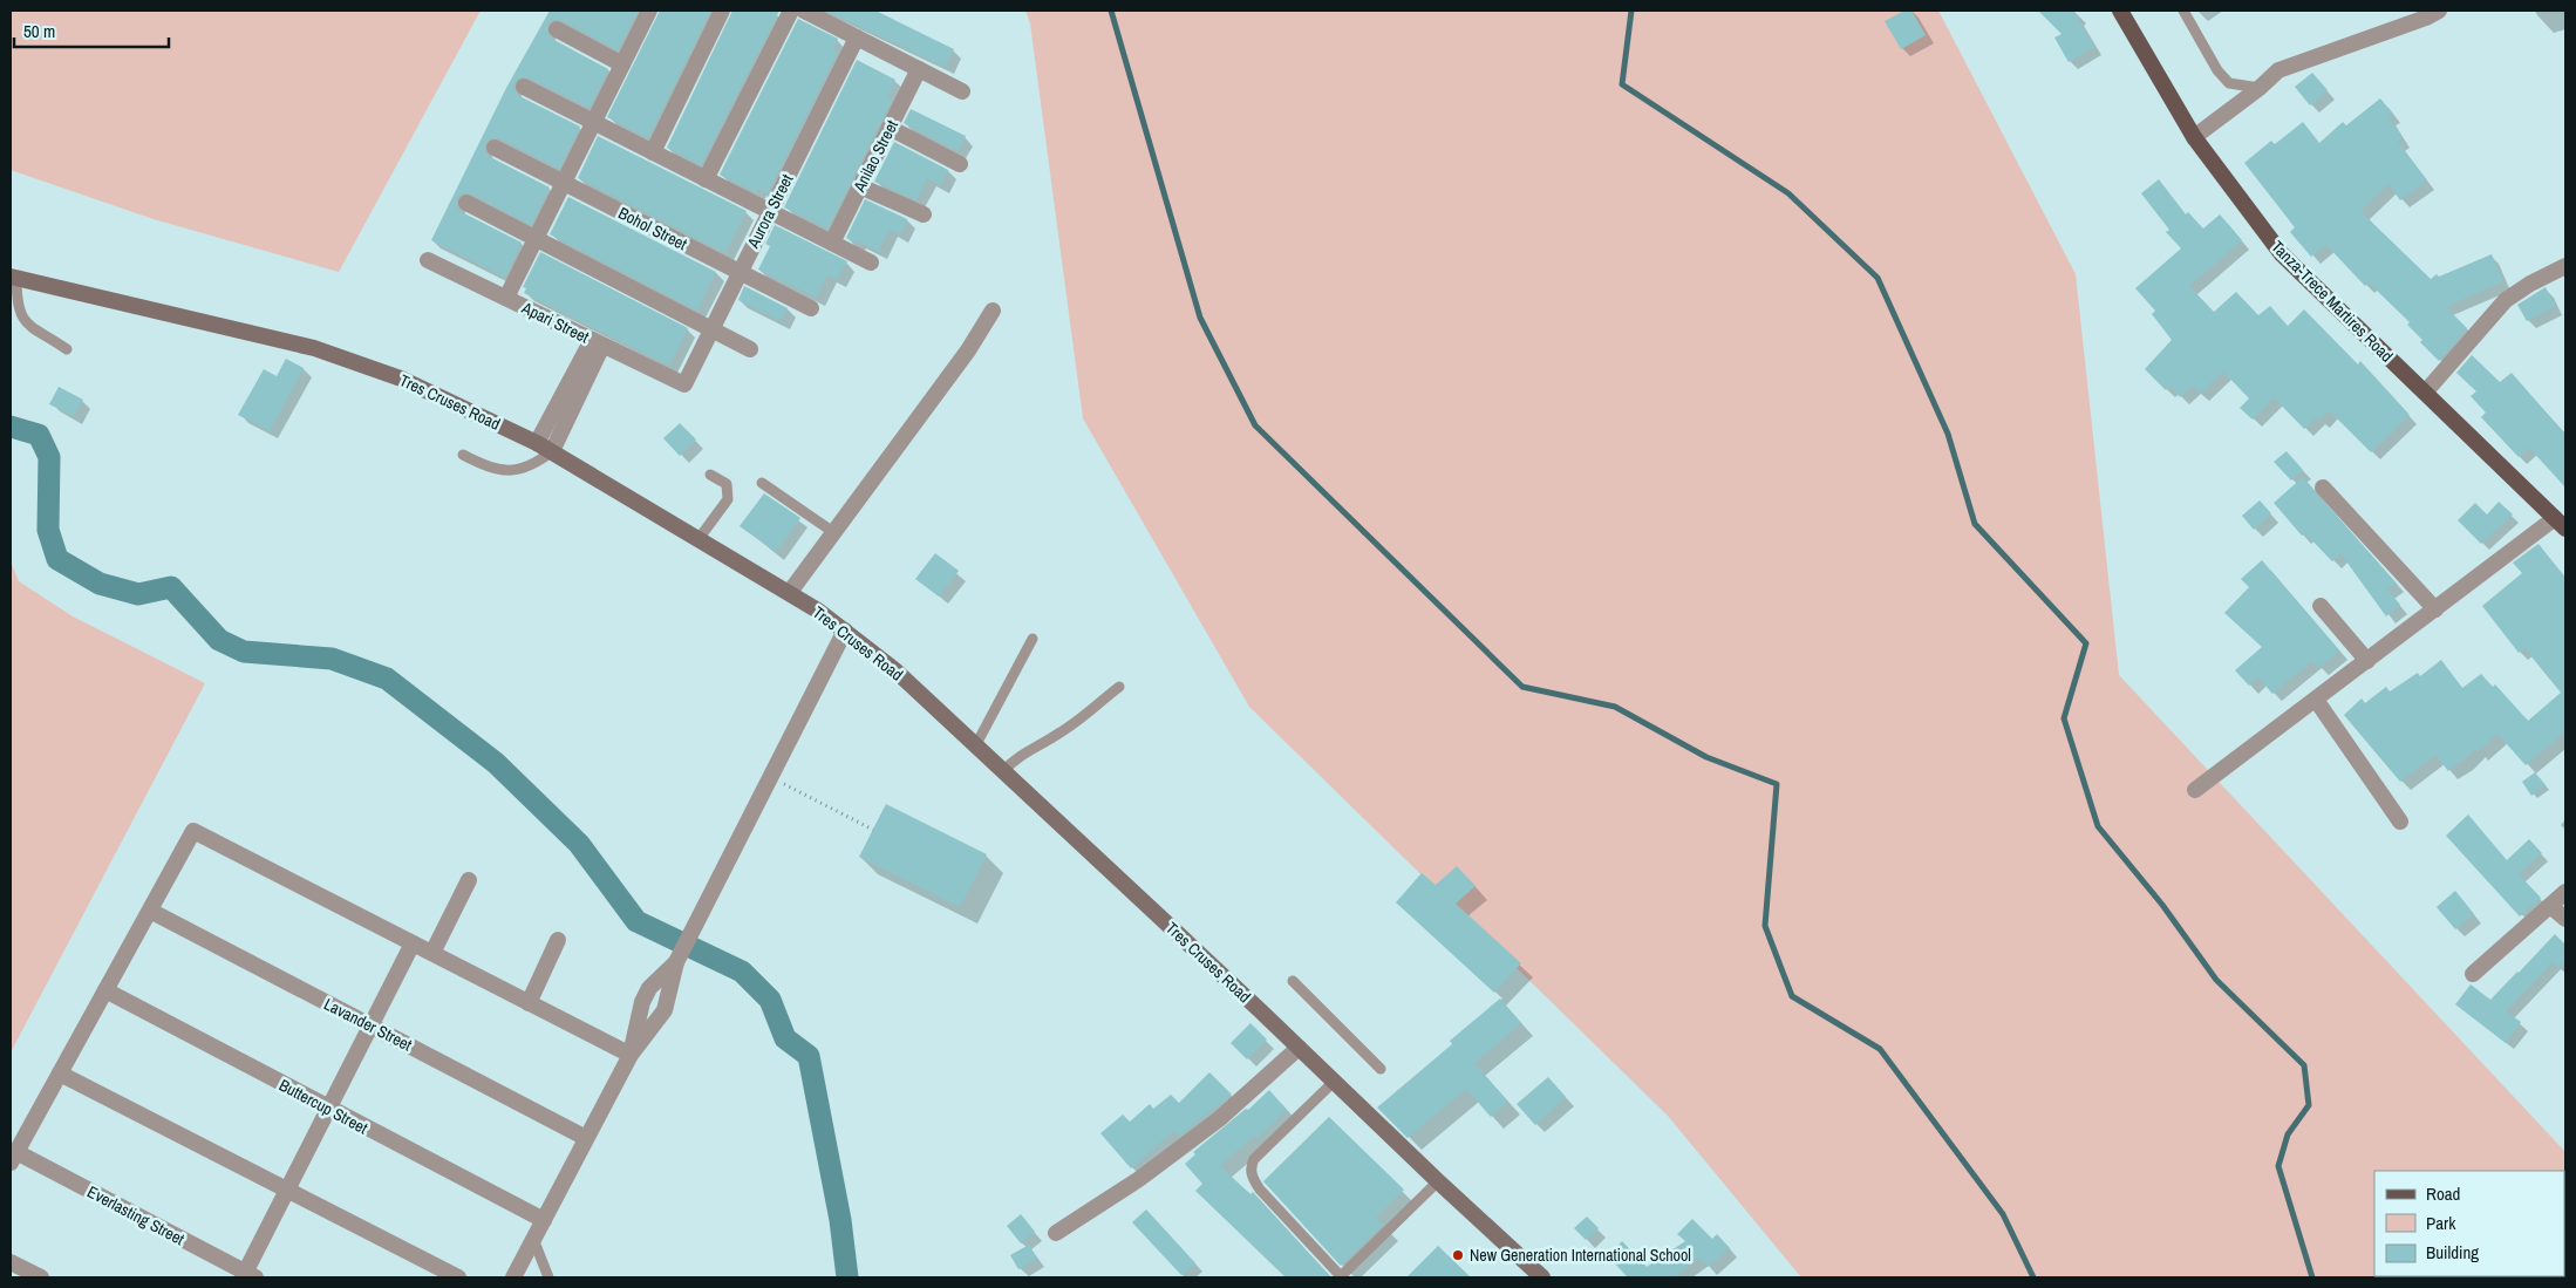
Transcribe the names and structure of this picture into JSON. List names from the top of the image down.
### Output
{
  "streets": {
    "main road": ["Tanza-Trece Martires Road", "Tres Cruses Road"],
    "street": [
      "Anilao Street",
      "Aurora Street",
      "Bohol Street",
      "Apari Street",
      "Lavander Street",
      "Buttercup Street",
      "Everlasting Street"
    ]
  },
  "crossings": [
    ["Aurora Street", "Bohol Street"],
    ["Aurora Street", "Apari Street"]
  ],
  "places": ["New Generation International School"],
  "legend": ["Road", "Park", "Building"],
  "scale_bar": "50 m"
}
